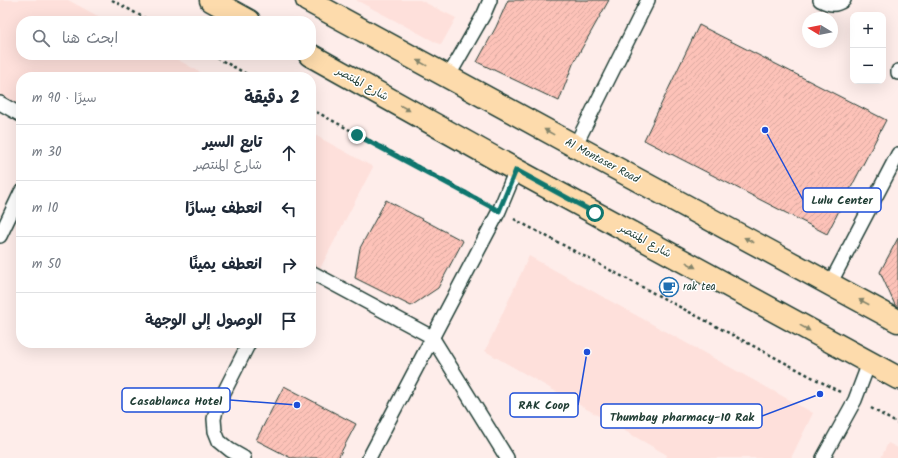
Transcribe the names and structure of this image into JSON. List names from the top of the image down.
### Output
{
  "streets": {
    "main road": ["شارع المنتصر", "Al Montaser Road"]
  },
  "one_way": ["شارع المنتصر", "Al Montaser Road"],
  "places": {
    "other": [
      "Lulu Center",
      "RAK Coop",
      "Thumbay pharmacy-10 Rak",
      "Casablanca Hotel"
    ],
    "cafe": ["rak tea"]
  },
  "north": "left",
  "page": {
    "map_buttons": ["+", "−"],
    "search": "ابحث هنا",
    "heading": ["2 دقيقة", "سيرًا · 90 m"],
    "list": [
      ["تابع السير", "شارع المنتصر", "30 m"],
      ["انعطف يسارًا", "10 m"],
      ["انعطف يمينًا", "50 m"],
      "الوصول إلى الوجهة"
    ]
  }
}
